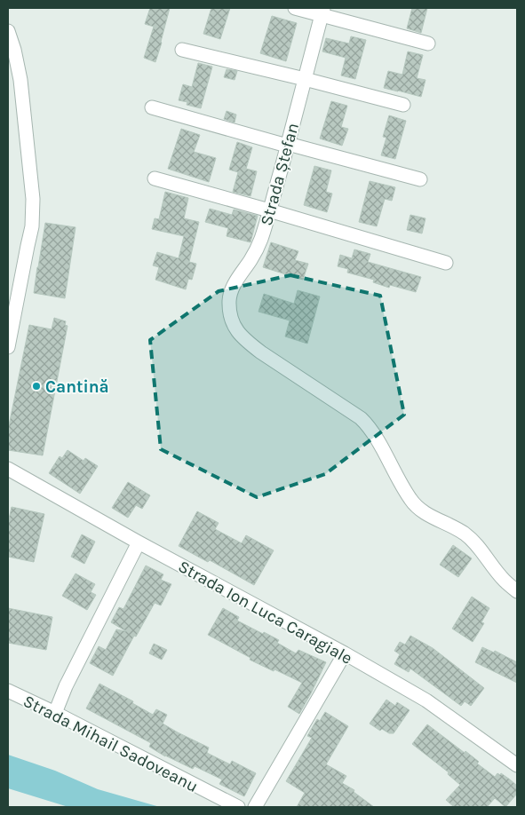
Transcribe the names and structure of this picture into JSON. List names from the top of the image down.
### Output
{
  "streets": {
    "street": ["Strada Ștefan", "Strada Ion Luca Caragiale", "Strada Mihail Sadoveanu"]
  },
  "places": ["Cantină"]
}
